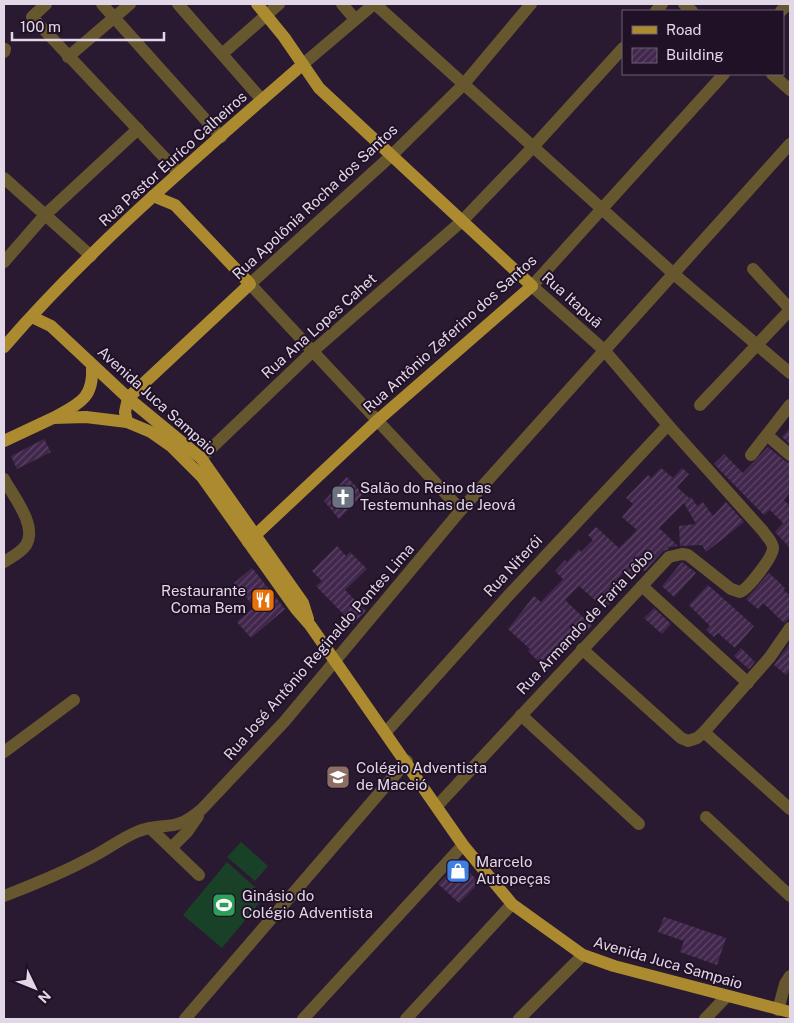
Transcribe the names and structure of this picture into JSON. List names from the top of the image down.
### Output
{
  "streets": {
    "main road": [
      "Rua Pastor Euríco Calheiros",
      "Rua Apolônia Rocha dos Santos",
      "Rua Itapuã",
      "Rua Antônio Zeferino dos Santos",
      "Avenida Juca Sampaio"
    ],
    "street": [
      "Rua Ana Lopes Cahet",
      "Rua Niterói",
      "Rua Armando de Faria Lôbo",
      "Rua José Antônio Reginaldo Pontes Lima"
    ]
  },
  "crossings": [
    ["Rua Pastor Euríco Calheiros", "Rua Itapuã"],
    ["Rua Pastor Euríco Calheiros", "Avenida Juca Sampaio"],
    ["Rua Apolônia Rocha dos Santos", "Rua Itapuã"],
    ["Rua Apolônia Rocha dos Santos", "Avenida Juca Sampaio"],
    ["Rua Itapuã", "Rua Ana Lopes Cahet"],
    ["Rua Itapuã", "Rua Antônio Zeferino dos Santos"],
    ["Rua Itapuã", "Rua Niterói"],
    ["Rua Itapuã", "Rua Armando de Faria Lôbo"],
    ["Rua Itapuã", "Rua José Antônio Reginaldo Pontes Lima"],
    ["Rua Ana Lopes Cahet", "Avenida Juca Sampaio"],
    ["Rua Antônio Zeferino dos Santos", "Avenida Juca Sampaio"],
    ["Avenida Juca Sampaio", "Rua Niterói"],
    ["Avenida Juca Sampaio", "Rua Armando de Faria Lôbo"],
    ["Avenida Juca Sampaio", "Rua José Antônio Reginaldo Pontes Lima"]
  ],
  "places": {
    "church": ["Salão do Reino das Testemunhas de Jeová"],
    "restaurant": ["Restaurante Coma Bem"],
    "school or university": ["Colégio Adventista de Maceió"],
    "shop": ["Marcelo Autopeças"],
    "sports": ["Ginásio do Colégio Adventista"]
  },
  "legend": ["Road", "Building"],
  "scale_bar": "100 m",
  "north": "bottom right"
}
